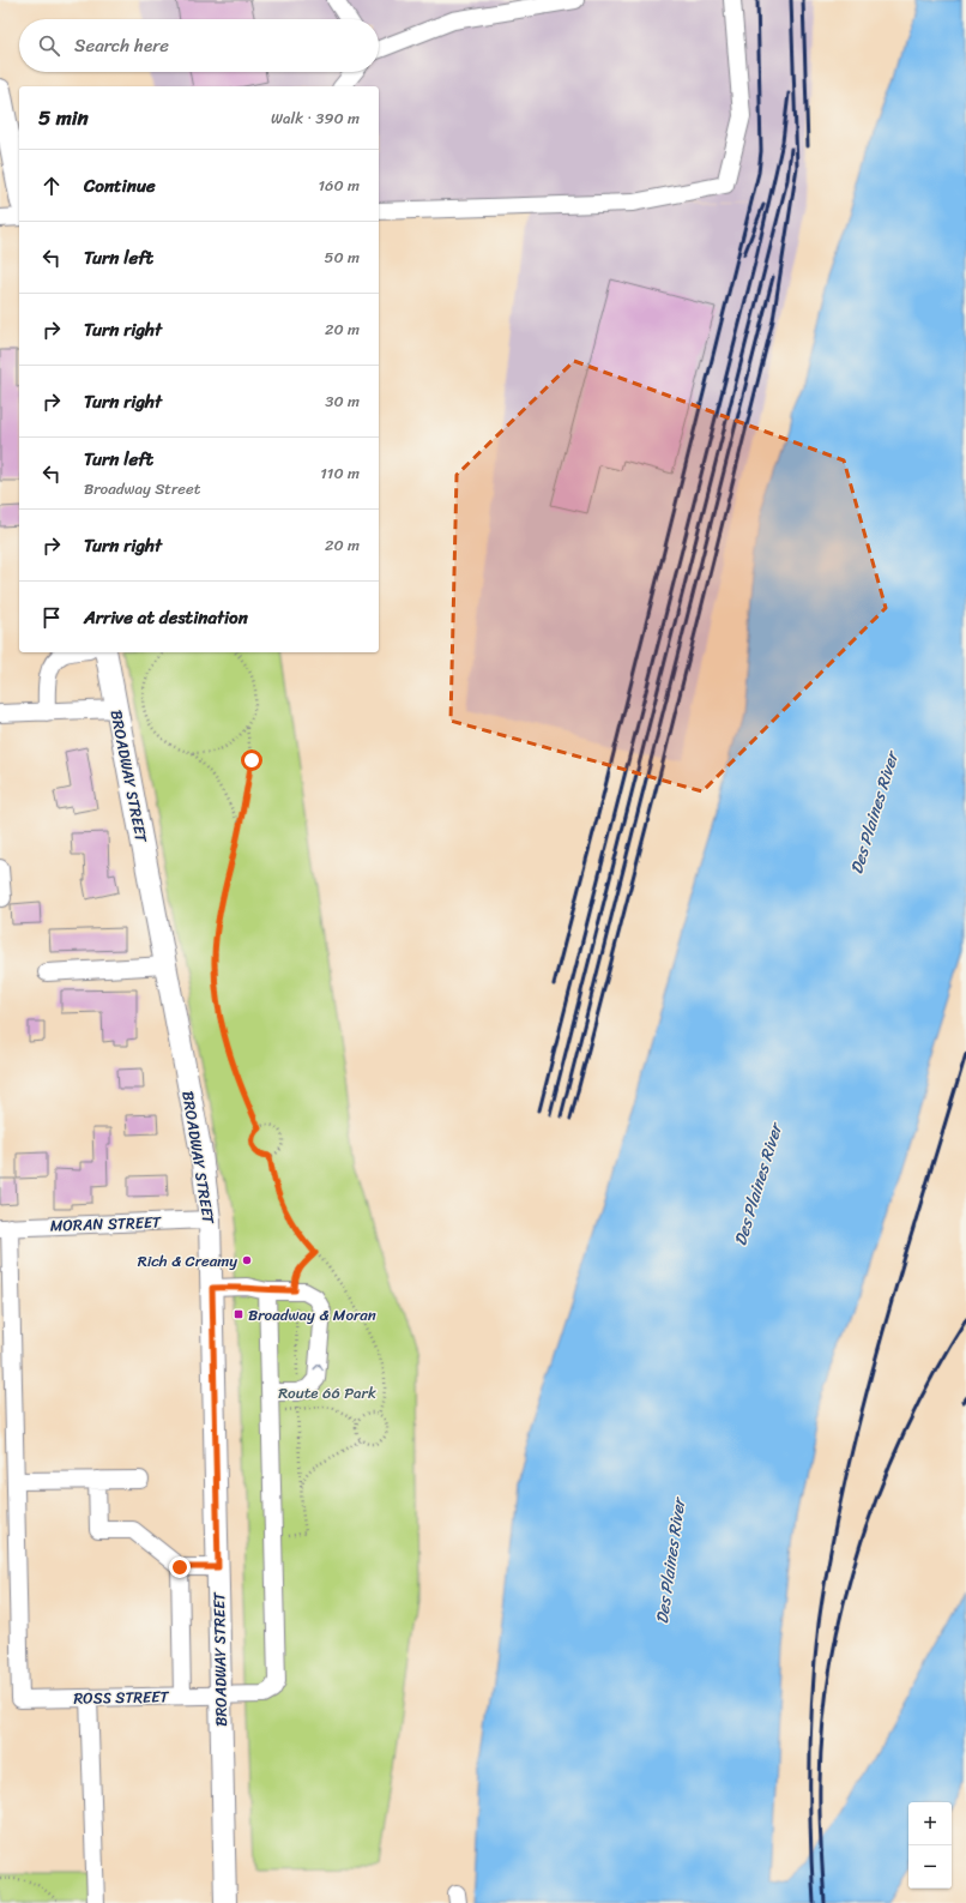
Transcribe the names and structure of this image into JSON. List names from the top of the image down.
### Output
{
  "streets": {
    "main road": ["BROADWAY STREET"],
    "street": ["MORAN STREET", "ROSS STREET"]
  },
  "crossings": [
    ["BROADWAY STREET", "MORAN STREET"],
    ["BROADWAY STREET", "ROSS STREET"]
  ],
  "water": ["Des Plaines River"],
  "parks": ["Route 66 Park"],
  "places": {
    "other": ["Rich & Creamy"],
    "transit": ["Broadway & Moran"]
  },
  "page": {
    "search": "Search here",
    "heading": ["5 min", "Walk · 390 m"],
    "list": [
      ["Continue", "160 m"],
      ["Turn left", "50 m"],
      ["Turn right", "20 m"],
      ["Turn right", "30 m"],
      ["Turn left", "Broadway Street", "110 m"],
      ["Turn right", "20 m"],
      "Arrive at destination"
    ],
    "map_buttons": ["+", "−"]
  }
}
